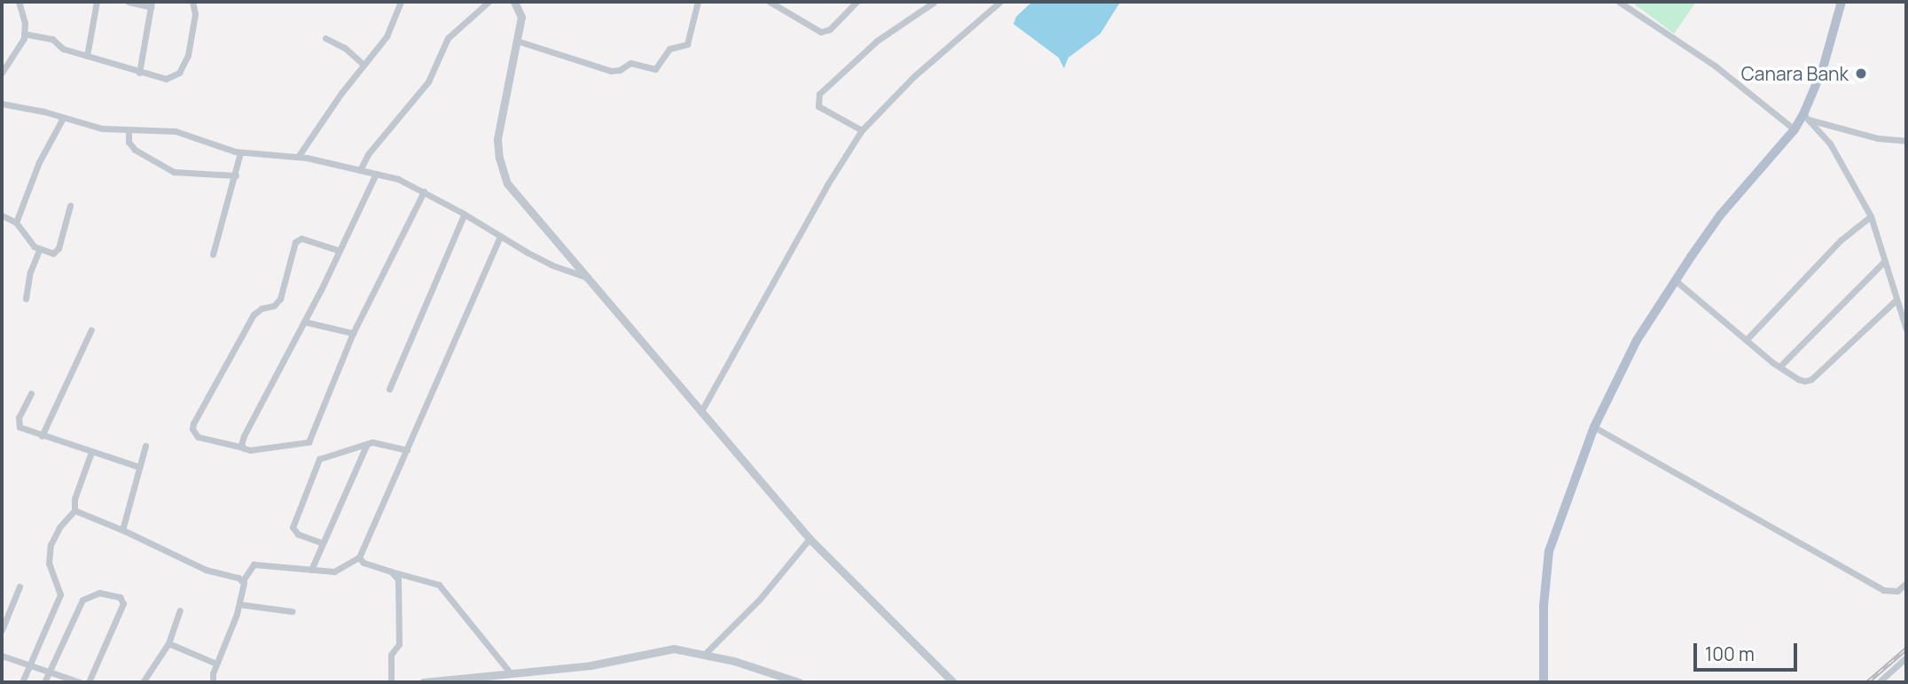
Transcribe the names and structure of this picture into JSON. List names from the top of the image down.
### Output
{
  "places": ["Canara Bank"],
  "scale_bar": "100 m"
}
